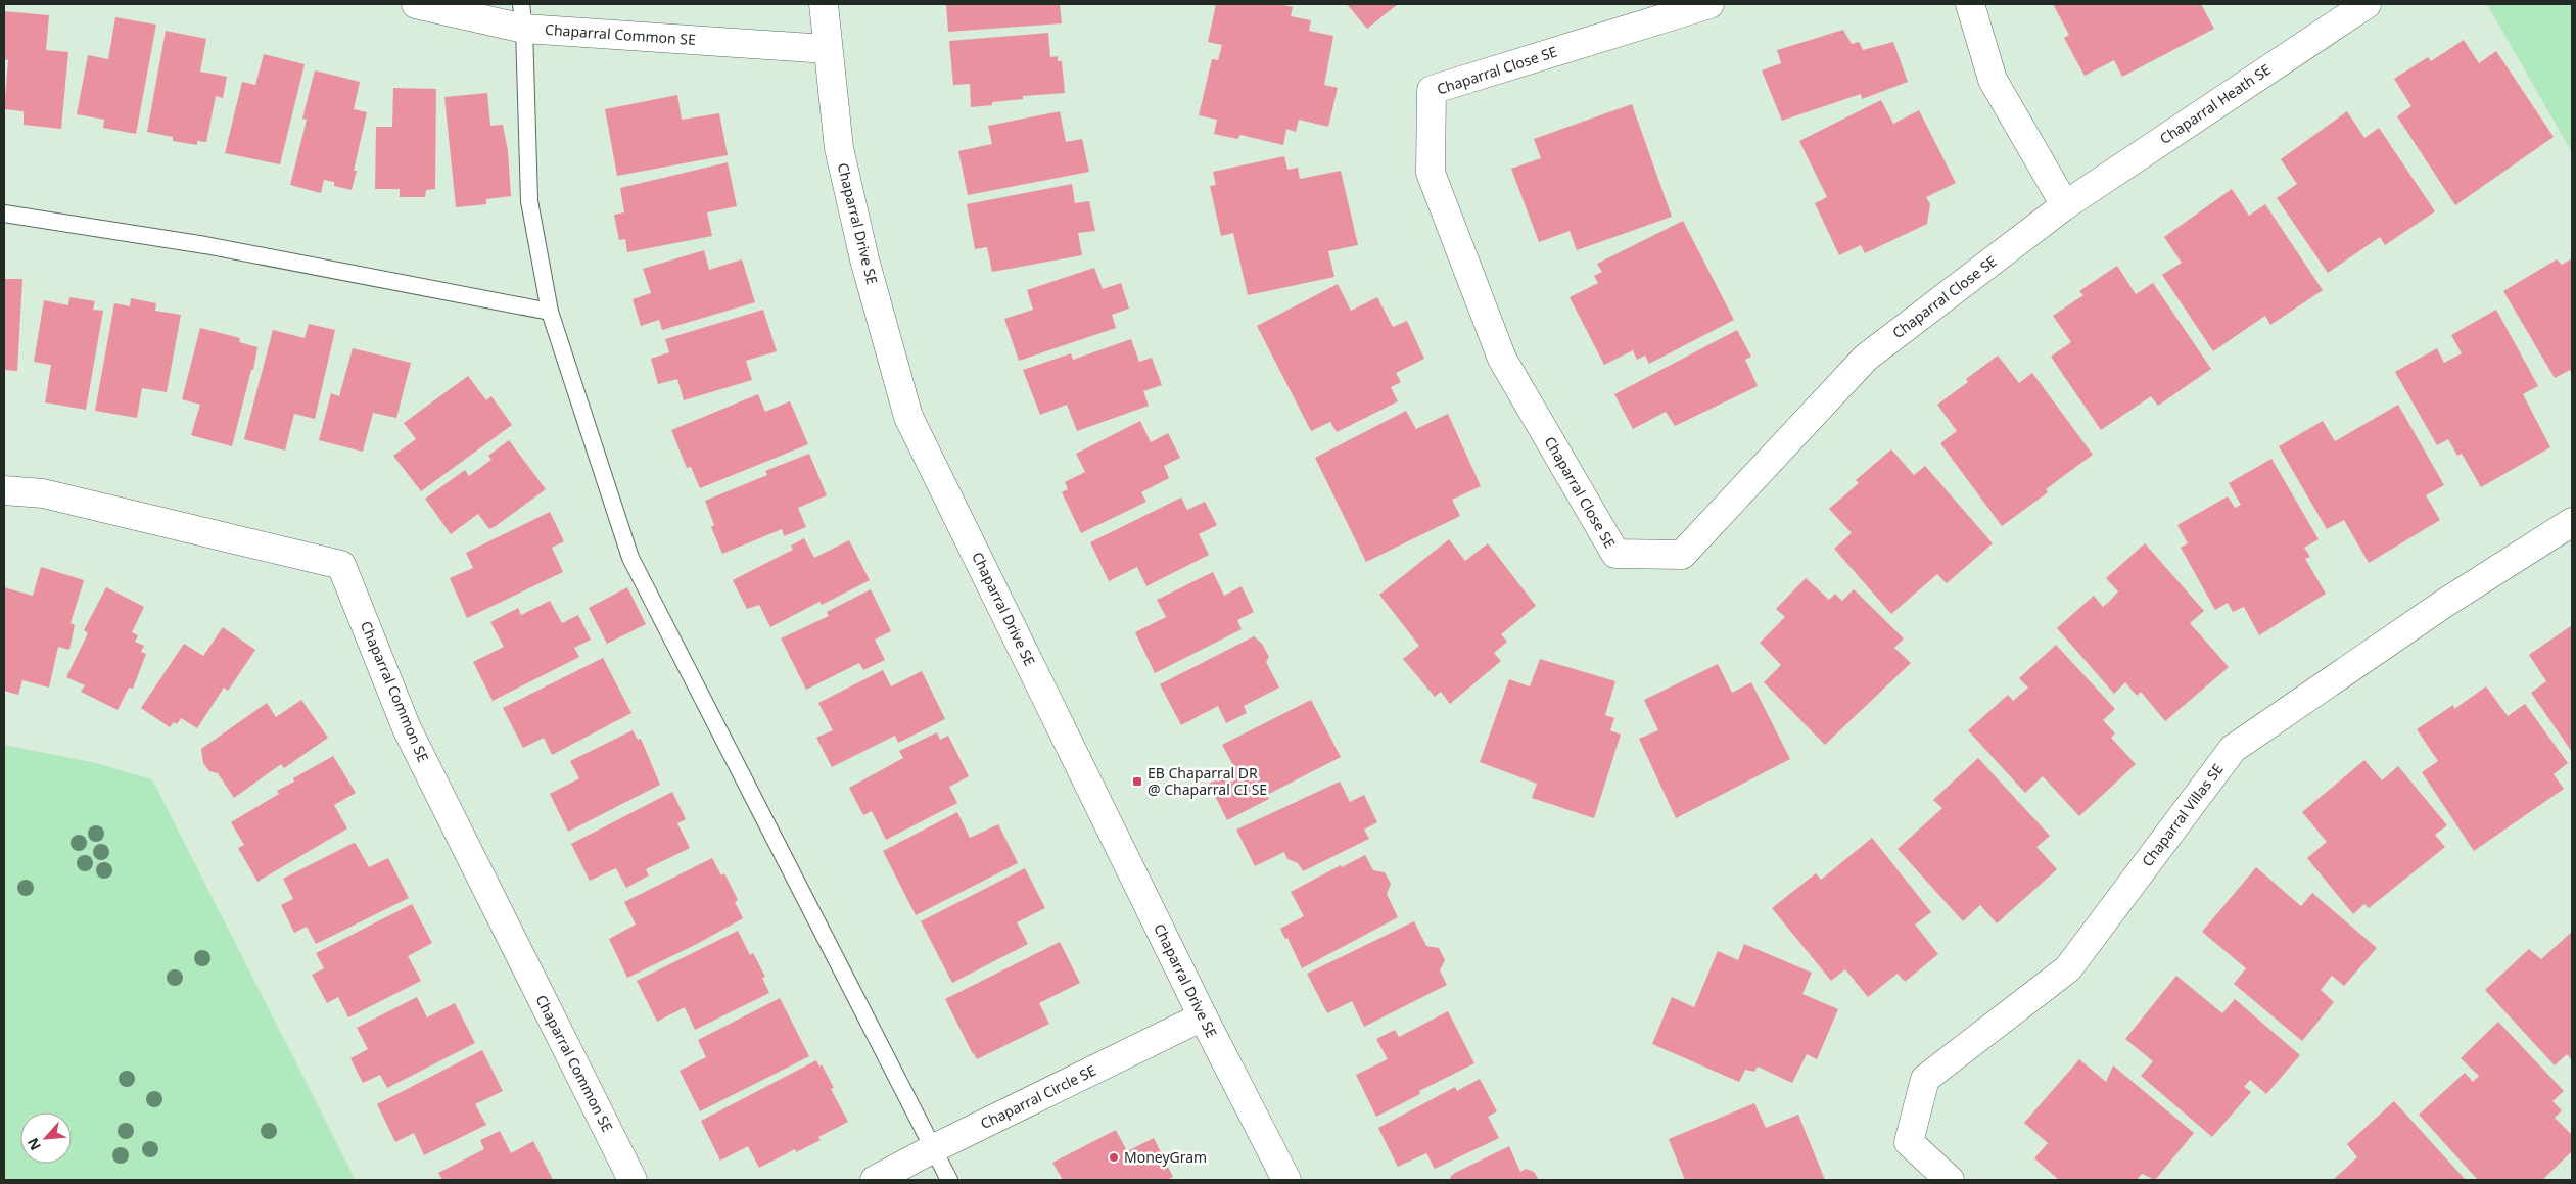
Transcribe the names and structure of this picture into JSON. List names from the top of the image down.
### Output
{
  "streets": {
    "street": [
      "Chaparral Common SE",
      "Chaparral Close SE",
      "Chaparral Heath SE",
      "Chaparral Drive SE",
      "Chaparral Villas SE",
      "Chaparral Circle SE"
    ]
  },
  "crossings": [
    ["Chaparral Common SE", "Chaparral Drive SE"],
    ["Chaparral Close SE", "Chaparral Heath SE"],
    ["Chaparral Drive SE", "Chaparral Circle SE"]
  ],
  "places": {
    "transit": ["EB Chaparral DR @ Chaparral CI SE"],
    "other": ["MoneyGram"]
  },
  "north": "bottom left"
}
